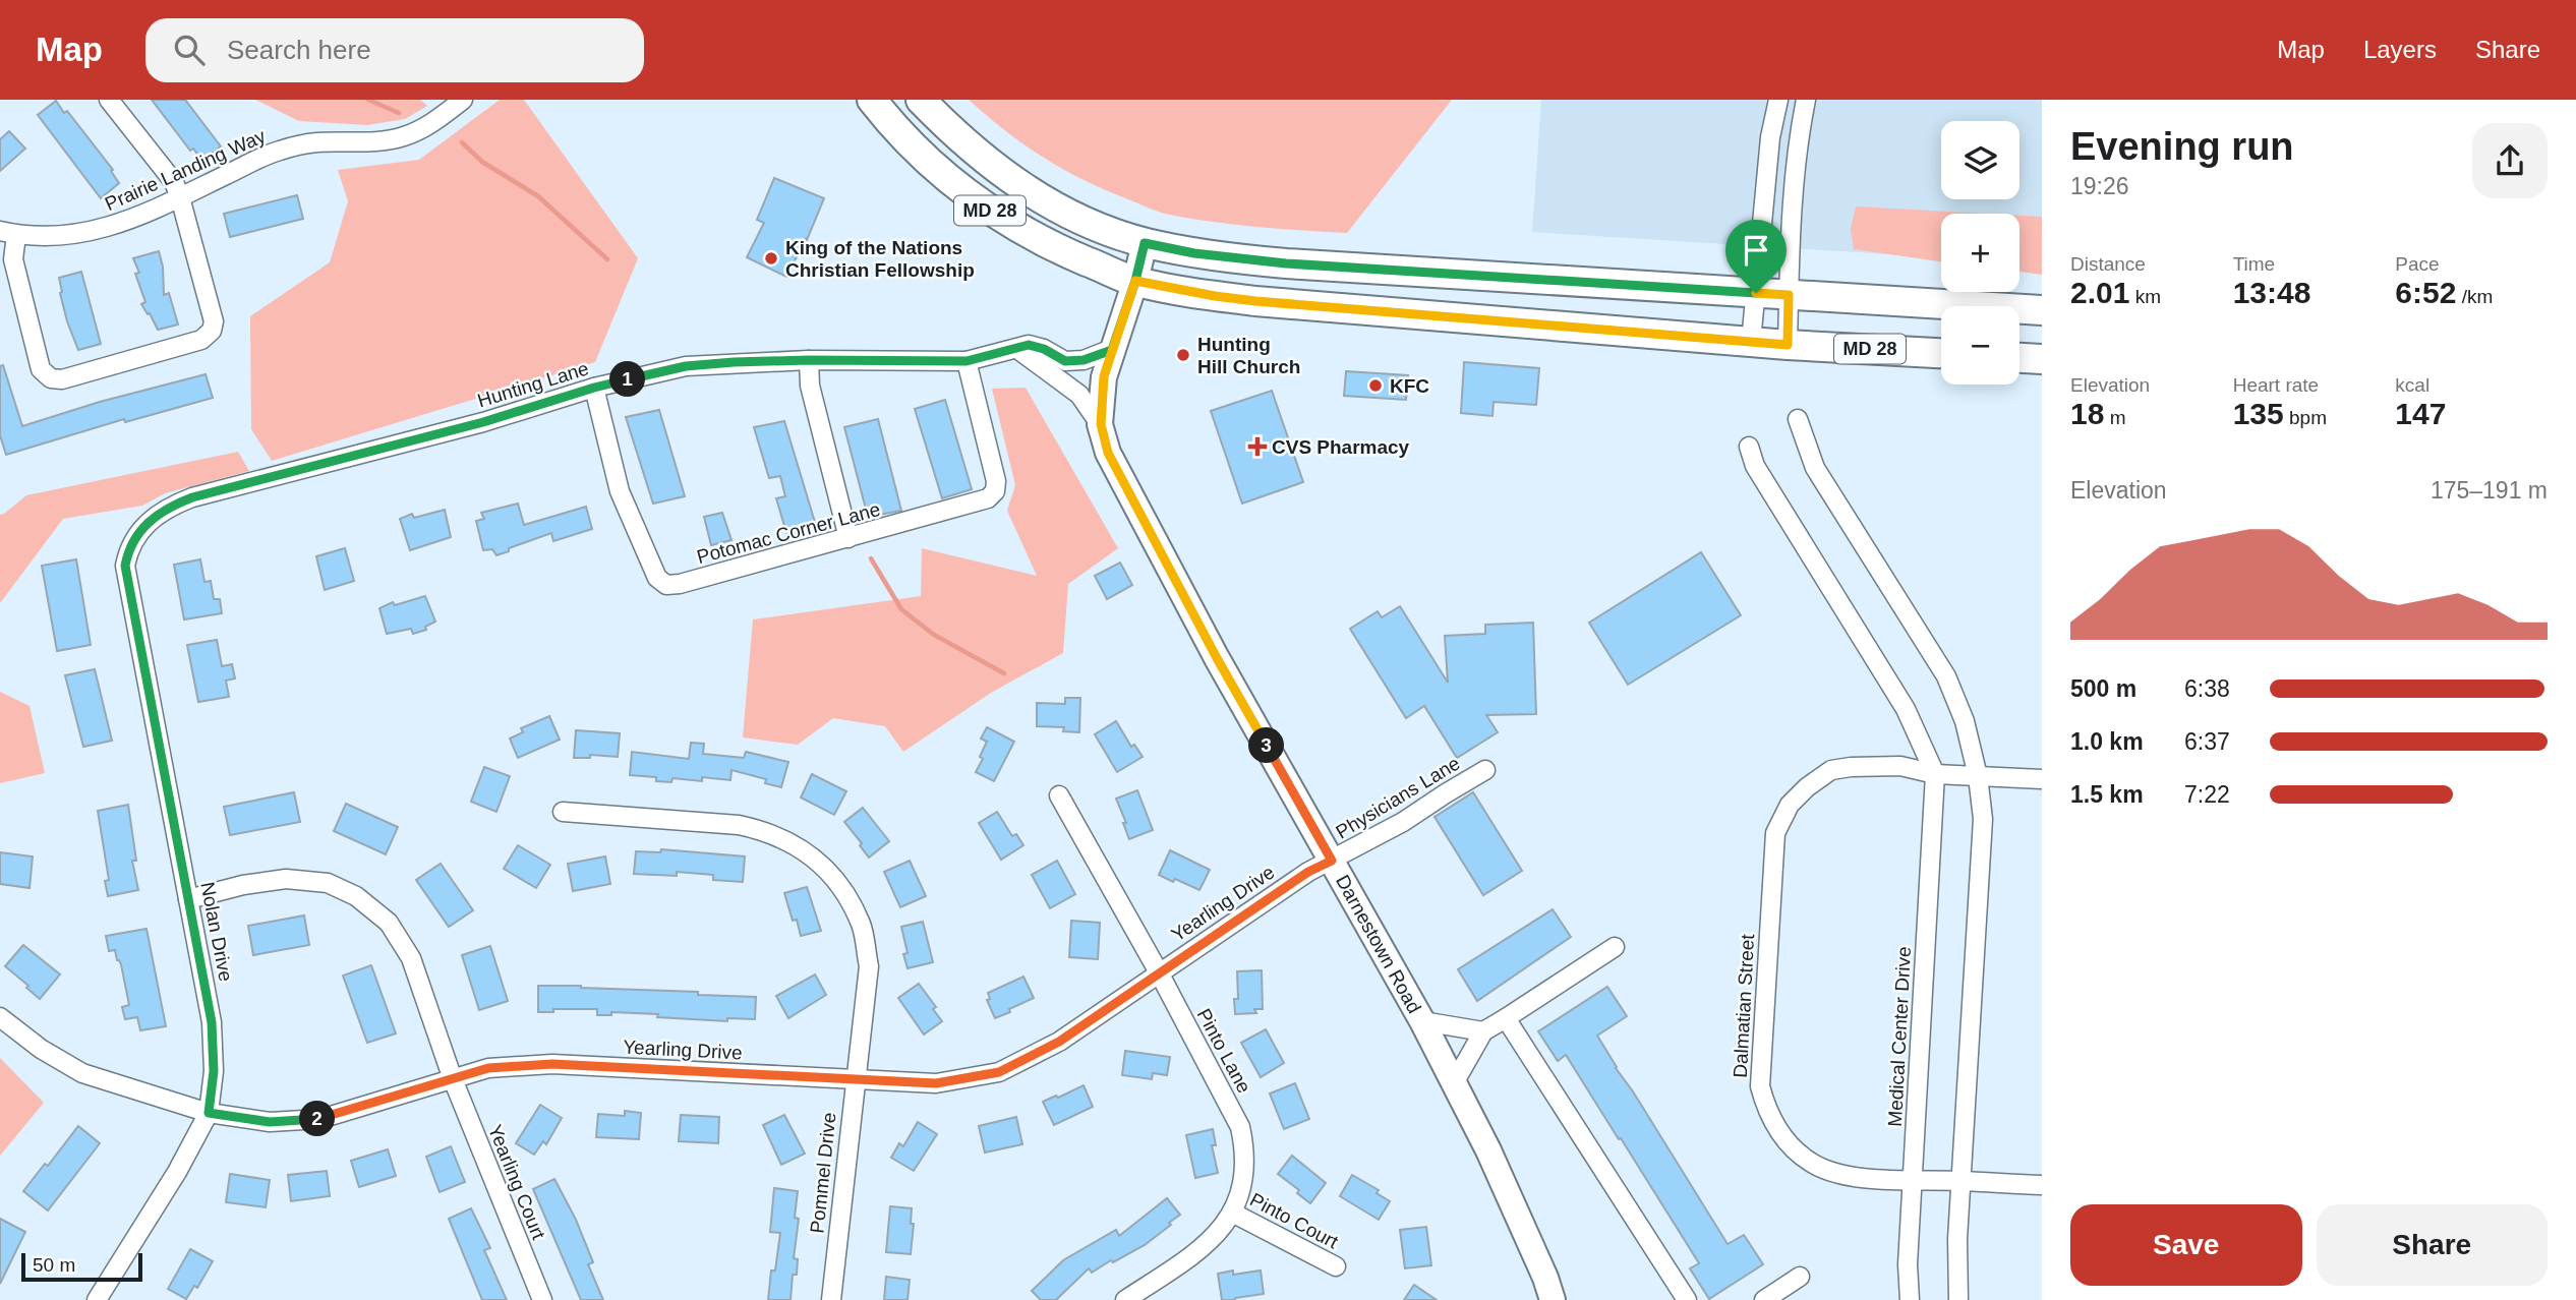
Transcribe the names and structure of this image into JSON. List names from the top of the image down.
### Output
{
  "streets": {
    "main road": ["MD 28", "Darnestown Road"],
    "street": [
      "Prairie Landing Way",
      "Hunting Lane",
      "Potomac Corner Lane",
      "Physicians Lane",
      "Yearling Drive",
      "Nolan Drive",
      "Dalmatian Street",
      "Medical Center Drive",
      "Pinto Lane",
      "Pommel Drive",
      "Yearling Court",
      "Pinto Court"
    ]
  },
  "crossings": [
    ["MD 28", "Darnestown Road"],
    ["Hunting Lane", "Potomac Corner Lane"],
    ["Hunting Lane", "Nolan Drive"],
    ["Hunting Lane", "Darnestown Road"],
    ["Physicians Lane", "Yearling Drive"],
    ["Physicians Lane", "Darnestown Road"],
    ["Yearling Drive", "Nolan Drive"],
    ["Yearling Drive", "Darnestown Road"],
    ["Yearling Drive", "Pinto Lane"],
    ["Yearling Drive", "Pommel Drive"],
    ["Yearling Drive", "Yearling Court"],
    ["Nolan Drive", "Yearling Court"],
    ["Dalmatian Street", "Medical Center Drive"],
    ["Pinto Lane", "Pinto Court"]
  ],
  "places": {
    "other": ["King of the Nations Christian Fellowship", "Hunting Hill Church", "KFC"],
    "health": ["CVS Pharmacy"]
  },
  "scale_bar": "50 m",
  "page": {
    "header": "Map",
    "search": "Search here",
    "nav": ["Map", "Layers", "Share"],
    "heading": ["Evening run", "19:26"],
    "map_buttons": ["+", "−"],
    "stats": [
      ["Distance", "2.01 km"],
      ["Time", "13:48"],
      ["Pace", "6:52 /km"],
      ["Elevation", "18 m"],
      ["Heart rate", "135 bpm"],
      ["kcal", "147"]
    ],
    "pins": ["1", "3", "2"],
    "chart": ["Elevation", "175–191 m"],
    "list": [
      {
        "name": "500 m",
        "note": "6:38"
      },
      {
        "name": "1.0 km",
        "note": "6:37"
      },
      {
        "name": "1.5 km",
        "note": "7:22"
      }
    ],
    "buttons": ["Save", "Share"],
    "scale": "50 m"
  }
}
